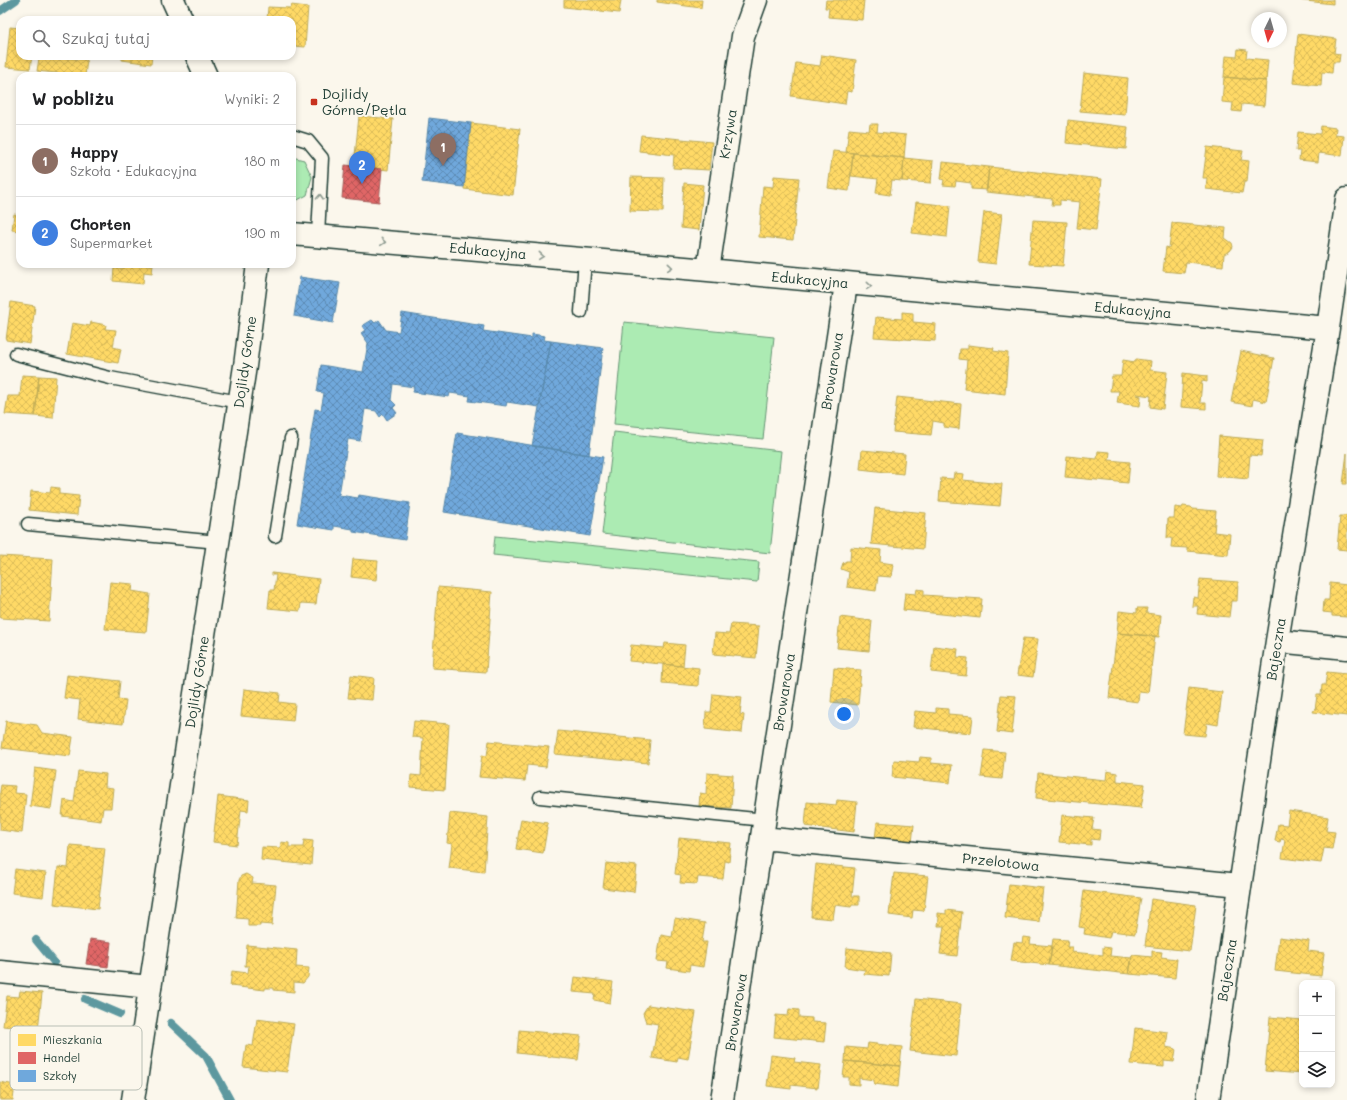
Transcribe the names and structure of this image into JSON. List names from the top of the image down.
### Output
{
  "streets": {
    "street": [
      "Krzywa",
      "Edukacyjna",
      "Dojlidy Górne",
      "Browarowa",
      "Bajeczna",
      "Przelotowa"
    ]
  },
  "crossings": [
    ["Krzywa", "Edukacyjna"],
    ["Edukacyjna", "Browarowa"],
    ["Edukacyjna", "Bajeczna"],
    ["Browarowa", "Przelotowa"],
    ["Bajeczna", "Przelotowa"]
  ],
  "one_way": ["Edukacyjna"],
  "places": {
    "transit": ["Dojlidy Górne/Pętla"]
  },
  "legend": ["Mieszkania", "Handel", "Szkoły"],
  "north": "bottom",
  "page": {
    "search": "Szukaj tutaj",
    "heading": ["W pobliżu", "Wyniki: 2"],
    "list": [
      {
        "mark": "1",
        "name": "Happy",
        "note": "Szkoła · Edukacyjna",
        "value": "180 m"
      },
      {
        "mark": "2",
        "name": "Chorten",
        "note": "Supermarket",
        "value": "190 m"
      }
    ],
    "pins": ["1", "2"],
    "map_buttons": ["+", "−"]
  }
}
